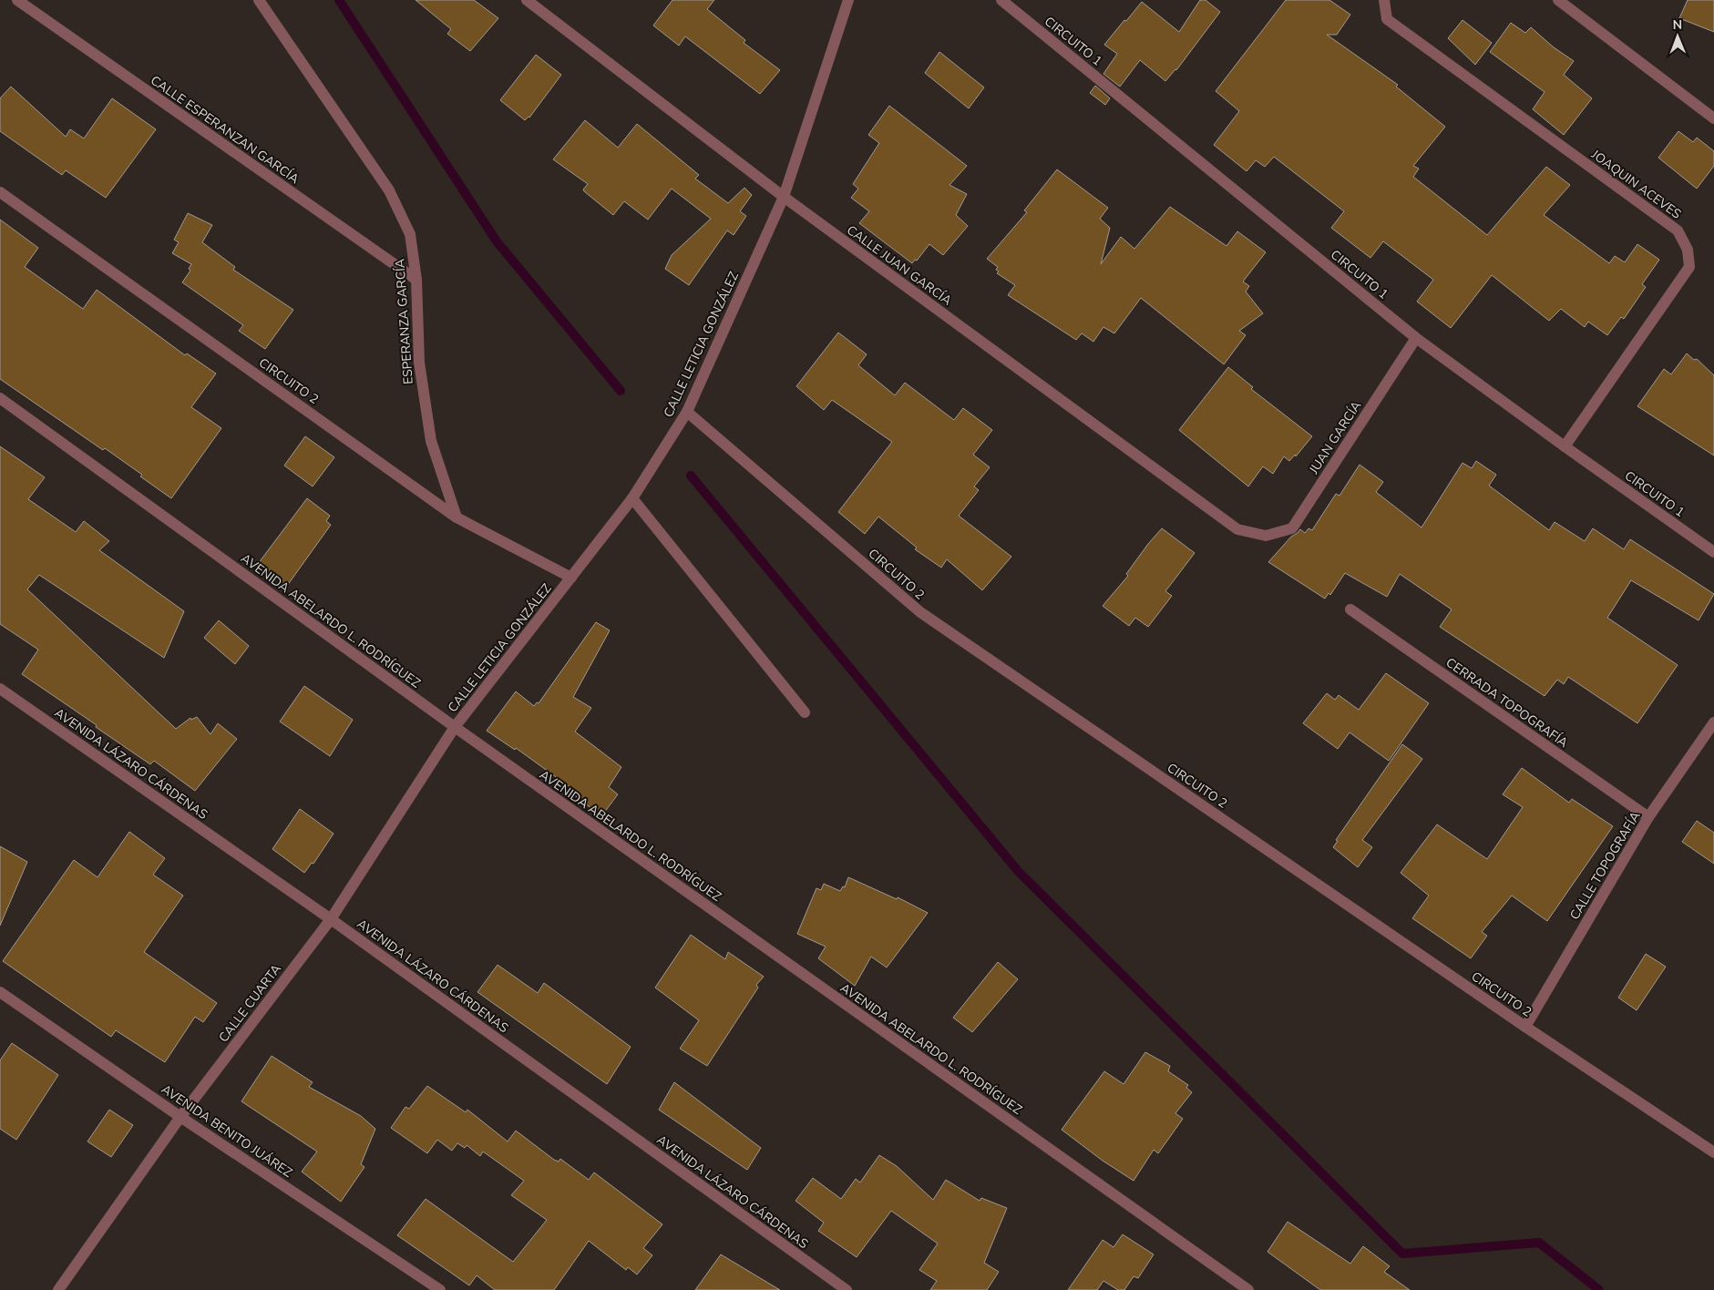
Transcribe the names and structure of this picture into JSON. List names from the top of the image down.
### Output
{
  "streets": {
    "street": [
      "CIRCUITO 1",
      "CALLE ESPERANZAN GARCÍA",
      "JOAQUIN ACEVES",
      "CALLE JUAN GARCÍA",
      "ESPERANZA GARCÍA",
      "CALLE LETICIA GONZÁLEZ",
      "CIRCUITO 2",
      "JUAN GARCÍA",
      "AVENIDA ABELARDO L. RODRÍGUEZ",
      "CERRADA TOPOGRAFÍA",
      "AVENIDA LÁZARO CÁRDENAS",
      "CALLE TOPOGRAFÍA",
      "CALLE CUARTA",
      "AVENIDA BENITO JUÁREZ"
    ]
  },
  "crossings": [
    ["CIRCUITO 1", "JOAQUIN ACEVES"],
    ["CIRCUITO 1", "JUAN GARCÍA"],
    ["CALLE ESPERANZAN GARCÍA", "ESPERANZA GARCÍA"],
    ["CALLE JUAN GARCÍA", "CALLE LETICIA GONZÁLEZ"],
    ["CALLE JUAN GARCÍA", "JUAN GARCÍA"],
    ["ESPERANZA GARCÍA", "CIRCUITO 2"],
    ["CALLE LETICIA GONZÁLEZ", "CIRCUITO 2"],
    ["CALLE LETICIA GONZÁLEZ", "AVENIDA ABELARDO L. RODRÍGUEZ"],
    ["CALLE LETICIA GONZÁLEZ", "CALLE CUARTA"],
    ["CIRCUITO 2", "CALLE TOPOGRAFÍA"],
    ["AVENIDA ABELARDO L. RODRÍGUEZ", "CALLE CUARTA"],
    ["CERRADA TOPOGRAFÍA", "CALLE TOPOGRAFÍA"],
    ["AVENIDA LÁZARO CÁRDENAS", "CALLE CUARTA"],
    ["CALLE CUARTA", "AVENIDA BENITO JUÁREZ"]
  ],
  "north": "top"
}
